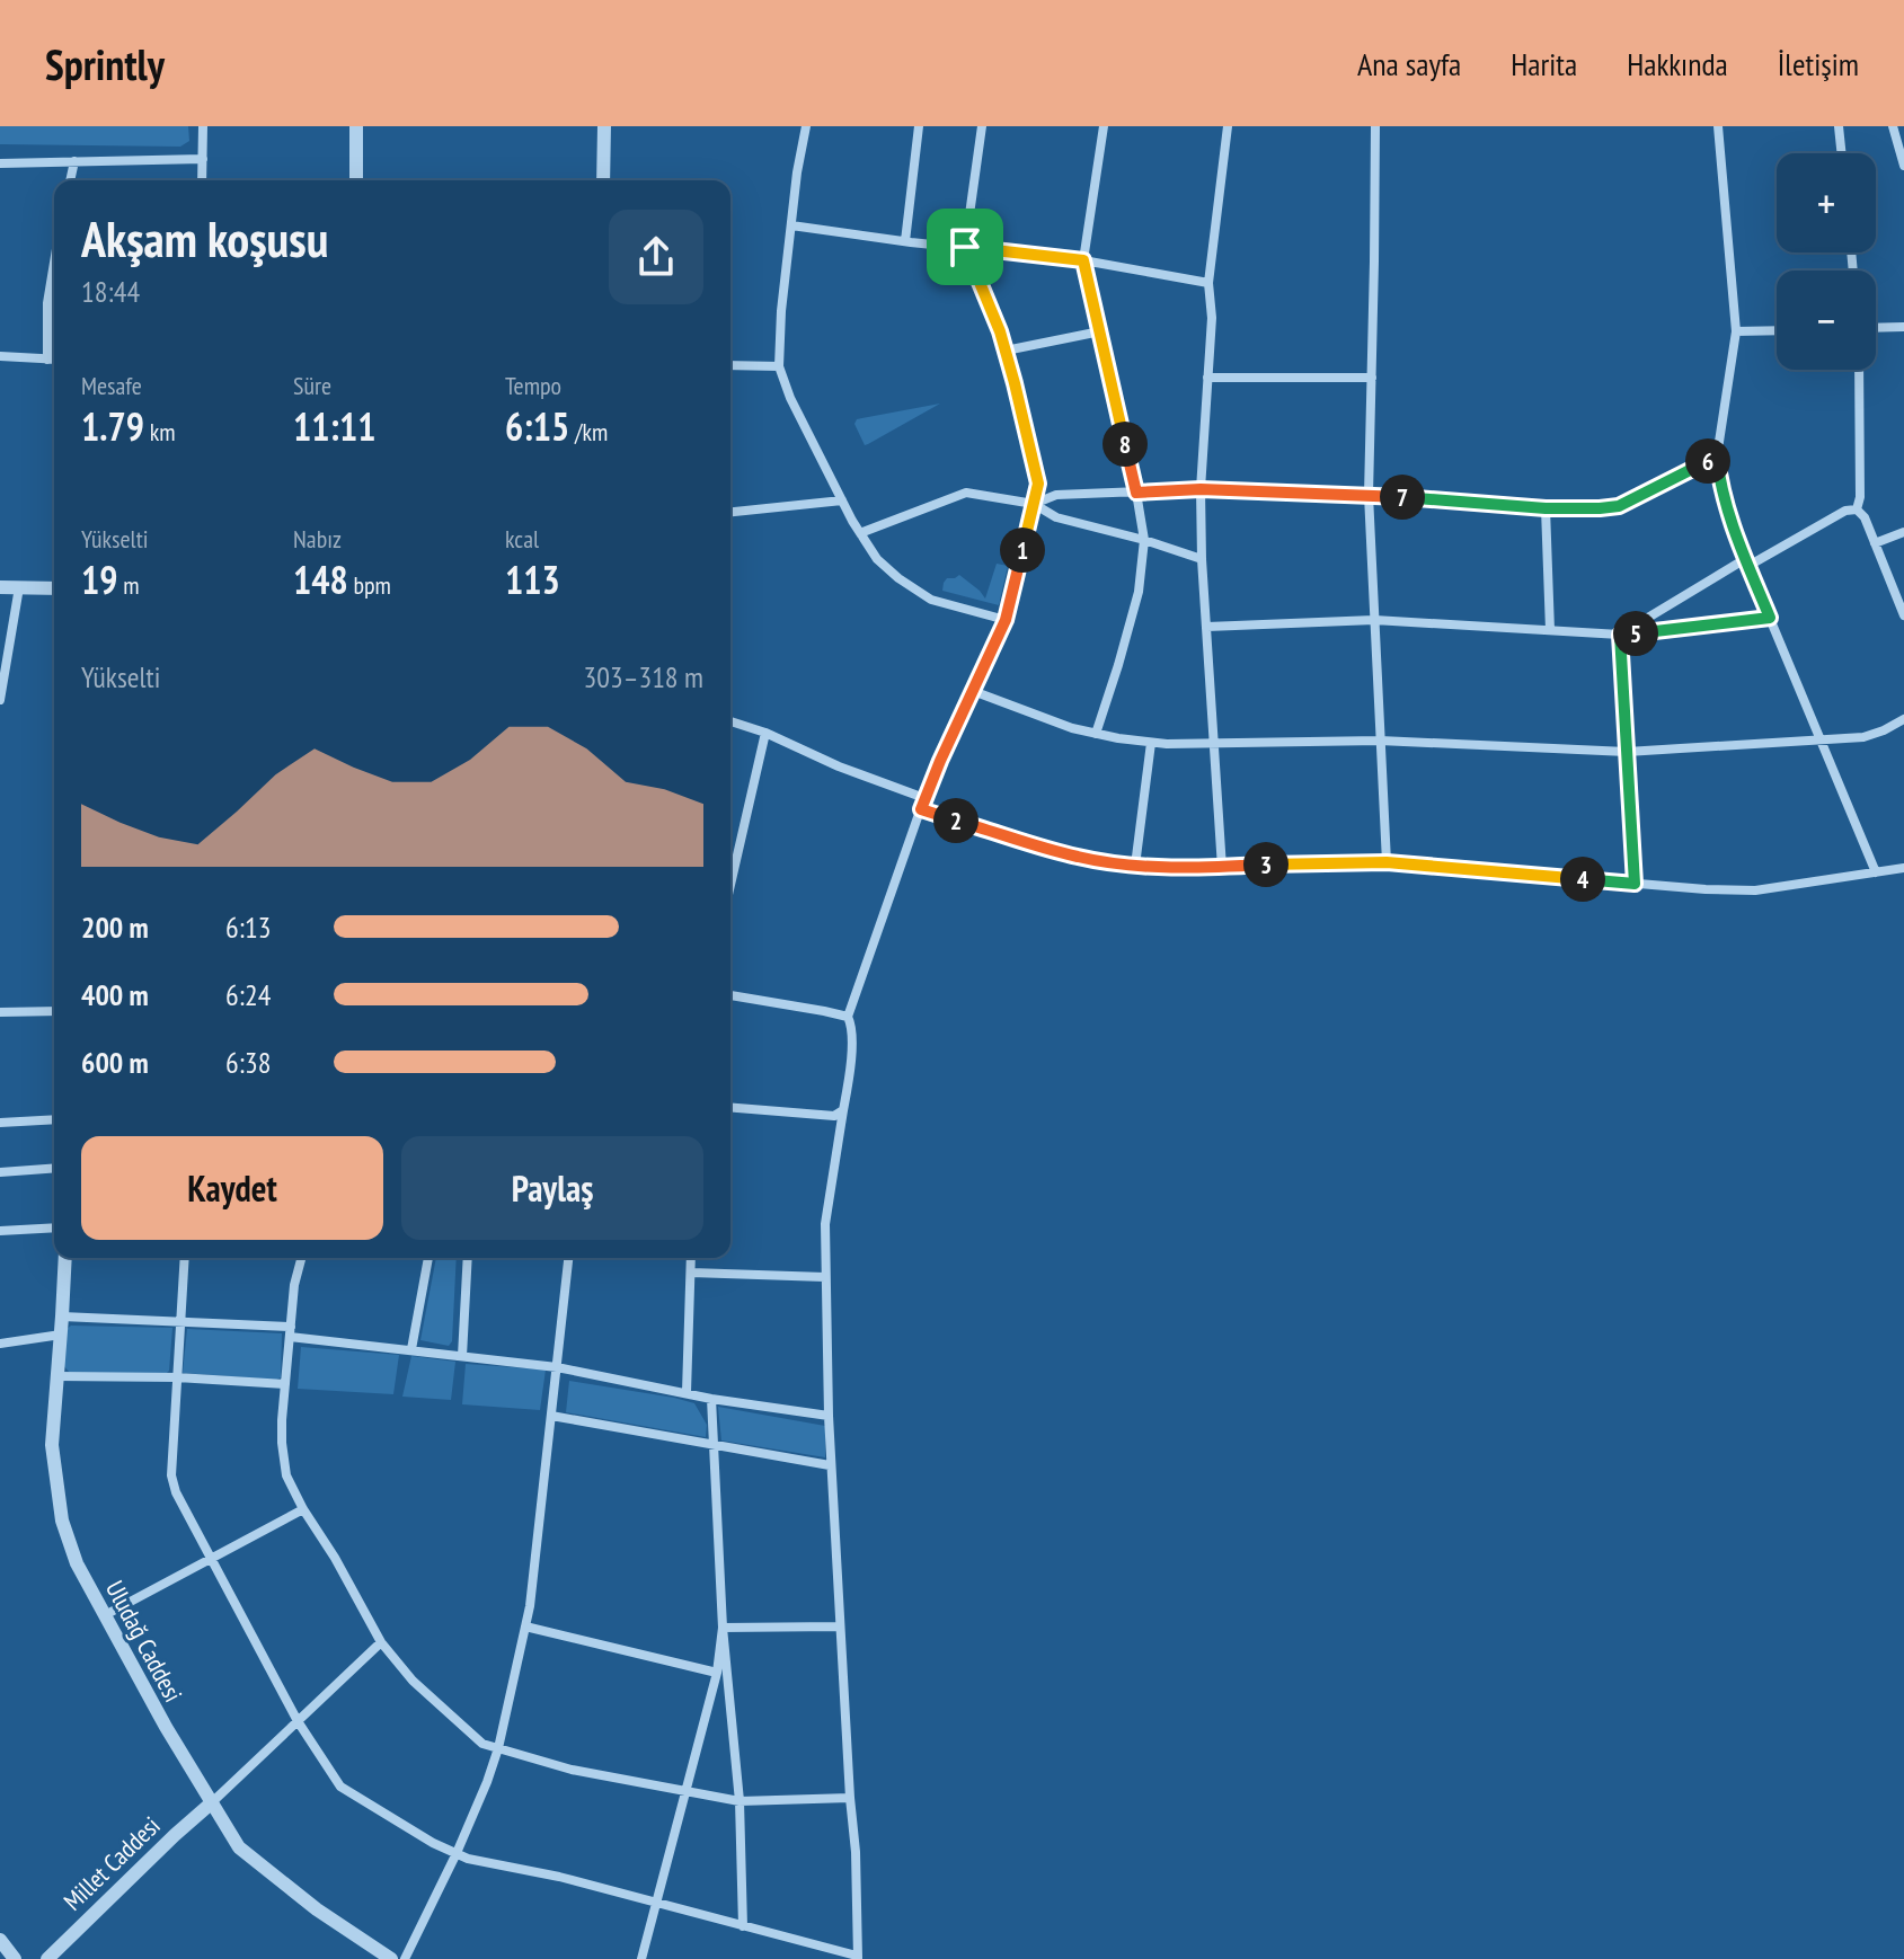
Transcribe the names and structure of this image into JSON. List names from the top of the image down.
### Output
{
  "streets": {
    "street": ["Uludağ Caddesi", "Millet Caddesi"]
  },
  "crossings": [
    ["Uludağ Caddesi", "Millet Caddesi"]
  ],
  "page": {
    "header": "Sprintly",
    "nav": [
      "Ana sayfa",
      "Harita",
      "Hakkında",
      "İletişim"
    ],
    "map_buttons": ["+", "−"],
    "heading": ["Akşam koşusu", "18:44"],
    "stats": [
      ["Mesafe", "1.79 km"],
      ["Süre", "11:11"],
      ["Tempo", "6:15 /km"],
      ["Yükselti", "19 m"],
      ["Nabız", "148 bpm"],
      ["kcal", "113"]
    ],
    "pins": [
      "8",
      "6",
      "7",
      "1",
      "5",
      "2",
      "3",
      "4"
    ],
    "chart": ["Yükselti", "303–318 m"],
    "list": [
      {
        "name": "200 m",
        "note": "6:13"
      },
      {
        "name": "400 m",
        "note": "6:24"
      },
      {
        "name": "600 m",
        "note": "6:38"
      }
    ],
    "buttons": ["Kaydet", "Paylaş"]
  }
}
